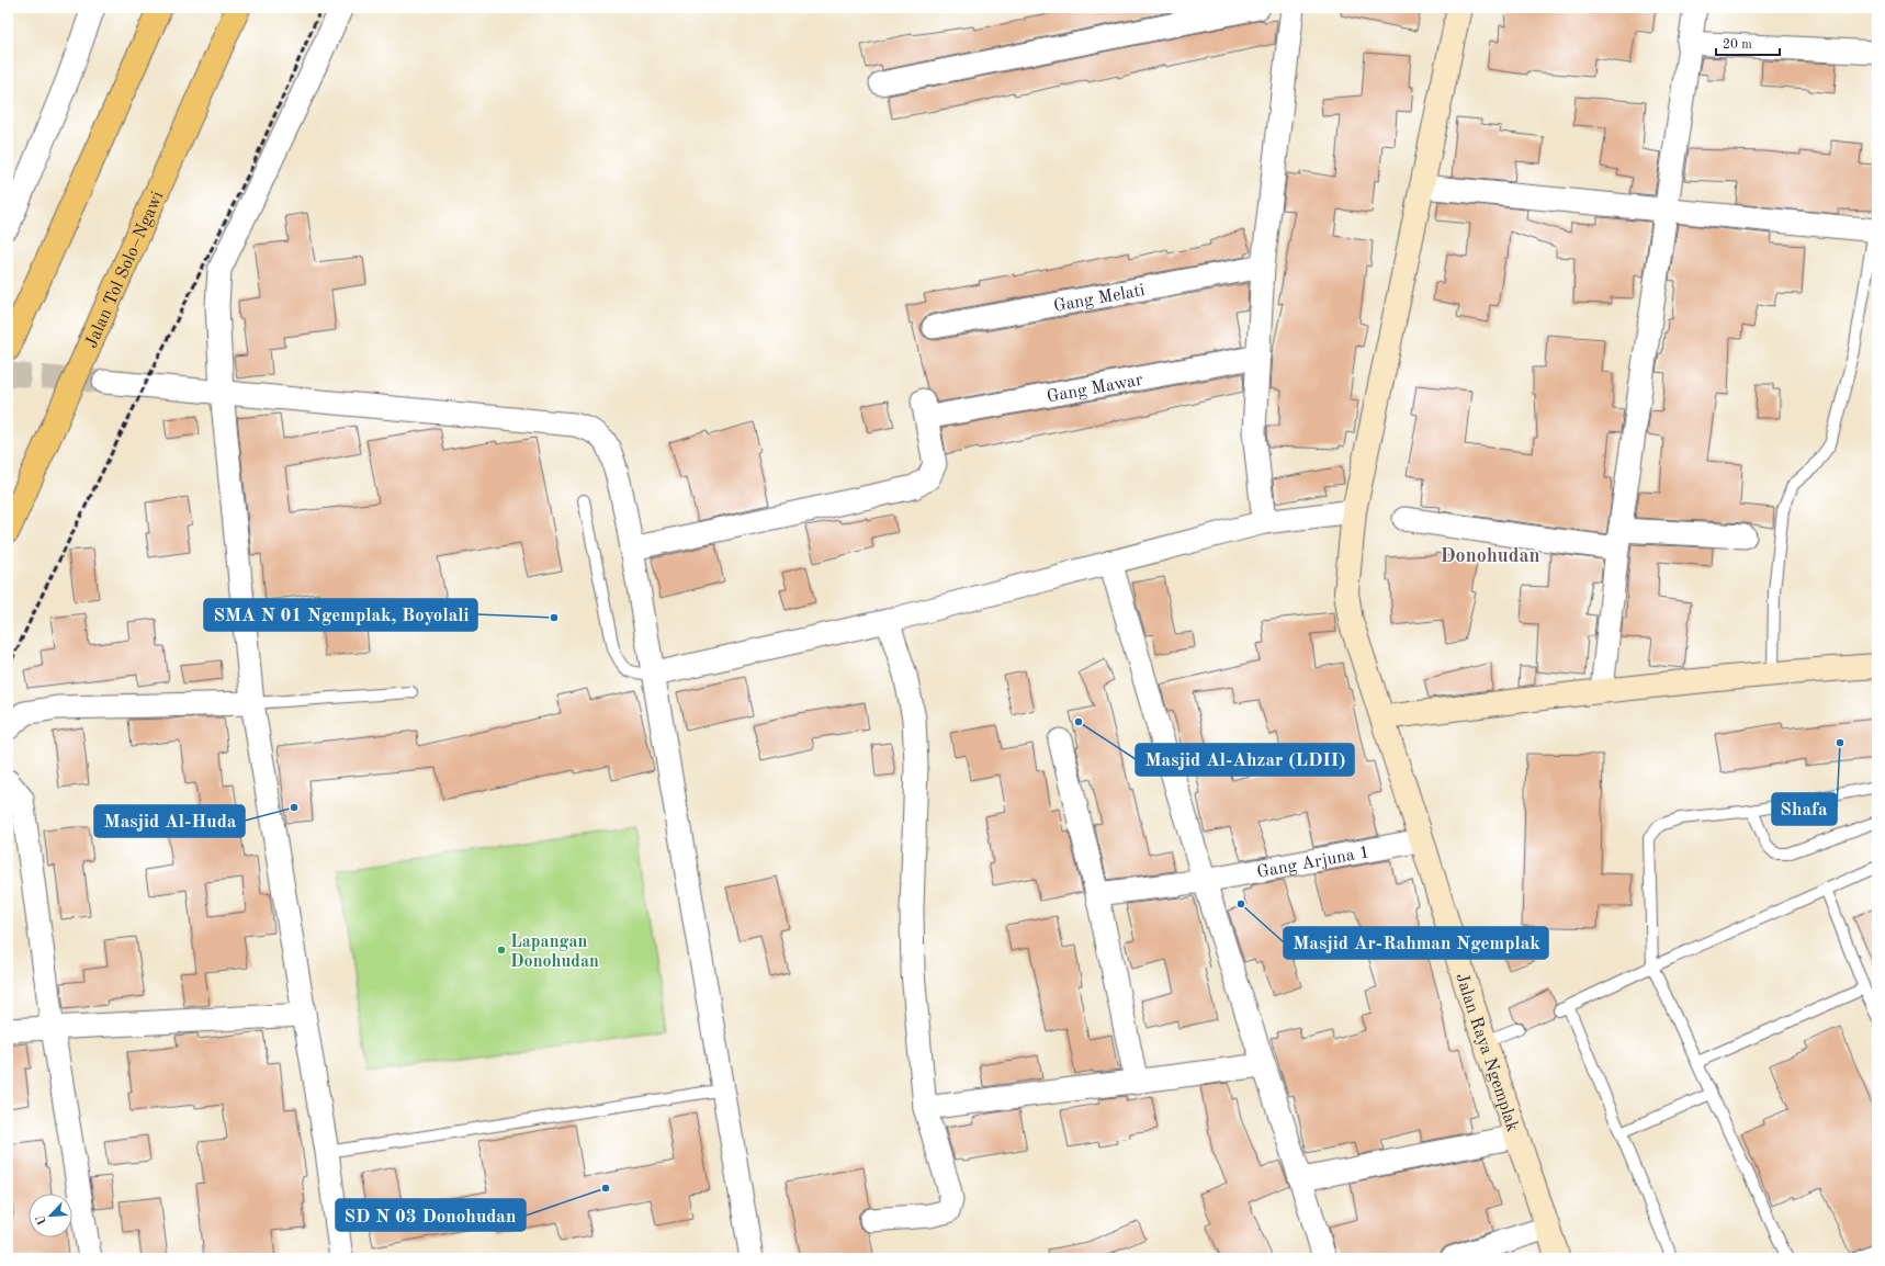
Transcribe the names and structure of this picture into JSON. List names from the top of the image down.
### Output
{
  "streets": {
    "highway": ["Jalan Tol Solo–Ngawi"],
    "main road": ["Jalan Raya Ngemplak"],
    "street": ["Gang Melati", "Gang Mawar", "Gang Arjuna 1"]
  },
  "crossings": [
    ["Gang Arjuna 1", "Jalan Raya Ngemplak"]
  ],
  "districts": ["Donohudan"],
  "places": [
    "SMA N 01 Ngemplak, Boyolali",
    "Masjid Al-Ahzar (LDII)",
    "Shafa",
    "Masjid Al-Huda",
    "Masjid Ar-Rahman Ngemplak",
    "Lapangan Donohudan",
    "SD N 03 Donohudan"
  ],
  "scale_bar": "20 m",
  "north": "bottom left"
}
